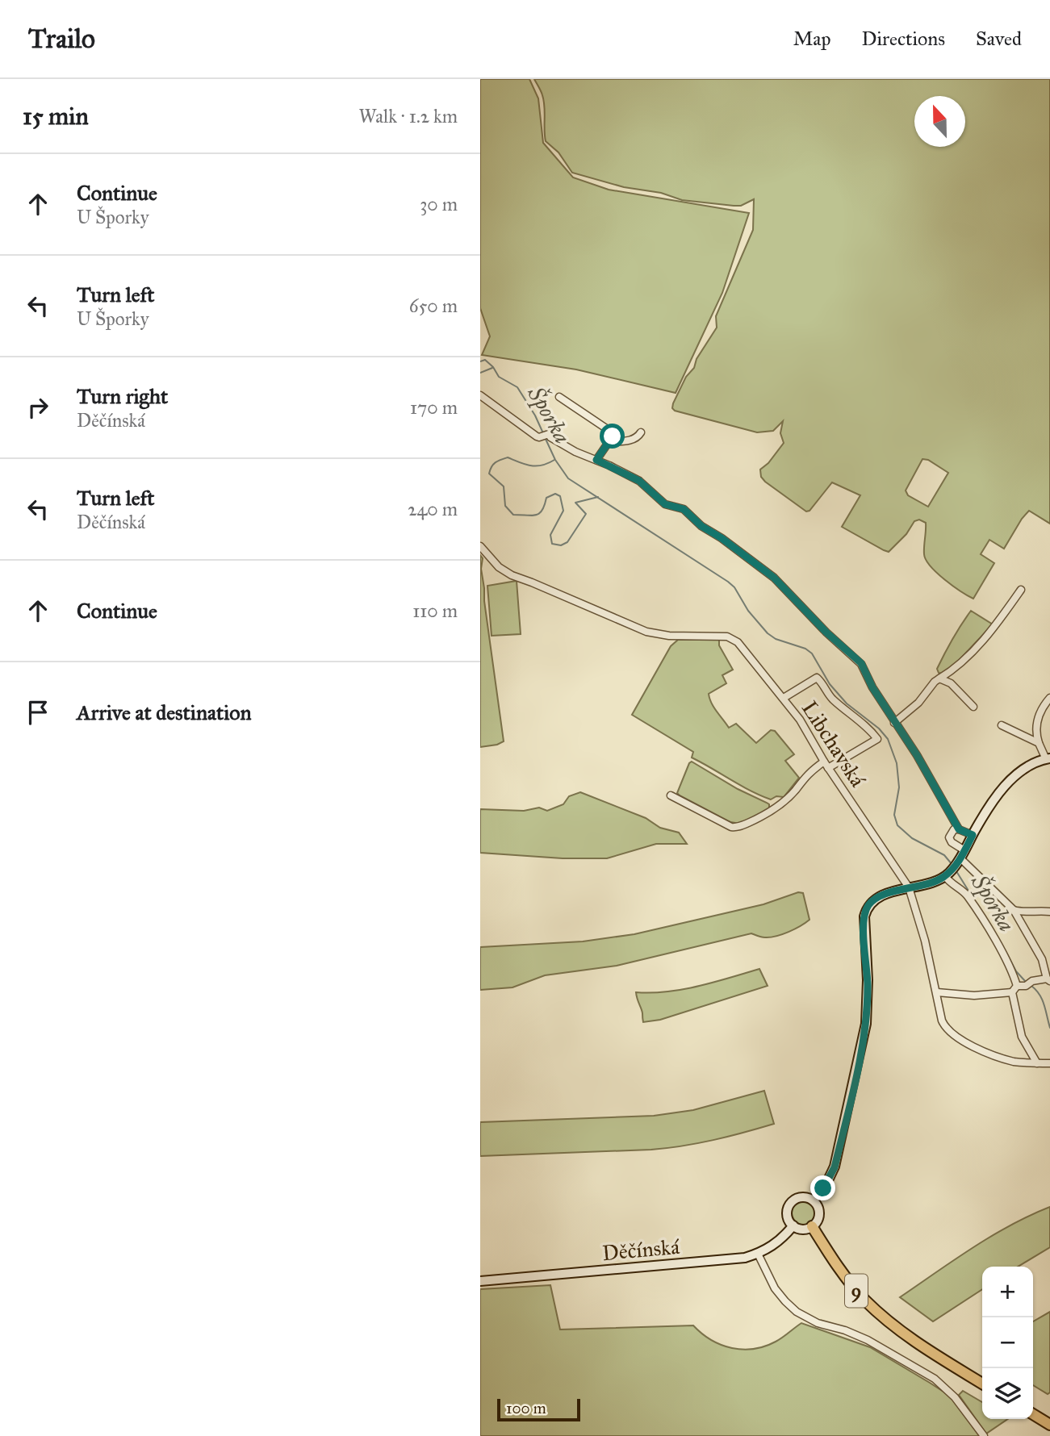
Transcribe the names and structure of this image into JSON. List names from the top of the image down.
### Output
{
  "streets": {
    "main road": ["Děčínská", "9"],
    "street": ["Libchavská"]
  },
  "crossings": [
    ["Děčínská", "9"]
  ],
  "water": ["Šporka"],
  "scale_bar": "100 m",
  "north": "top",
  "page": {
    "header": "Trailo",
    "nav": ["Map", "Directions", "Saved"],
    "heading": ["15 min", "Walk · 1.2 km"],
    "list": [
      ["Continue", "U Šporky", "30 m"],
      ["Turn left", "U Šporky", "650 m"],
      ["Turn right", "Děčínská", "170 m"],
      ["Turn left", "Děčínská", "240 m"],
      ["Continue", "110 m"],
      "Arrive at destination"
    ],
    "map_buttons": ["+", "−"],
    "scale": "100 m"
  }
}
